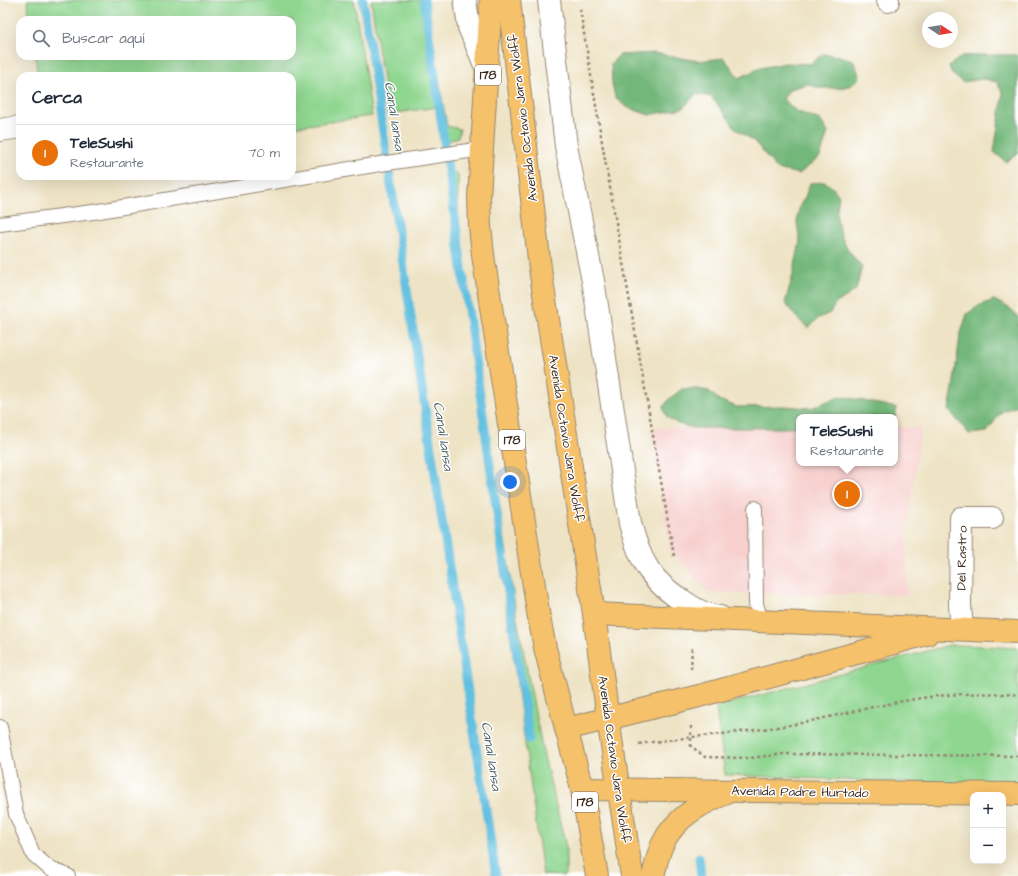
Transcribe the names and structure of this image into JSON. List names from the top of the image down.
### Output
{
  "streets": {
    "main road": ["178", "Avenida Octavio Jara Wolff", "Avenida Padre Hurtado"],
    "street": ["Del Rastro"]
  },
  "crossings": [
    ["178", "Avenida Octavio Jara Wolff"],
    ["178", "Avenida Padre Hurtado"],
    ["Avenida Octavio Jara Wolff", "Avenida Padre Hurtado"]
  ],
  "water": ["Canal Iansa"],
  "north": "right",
  "page": {
    "search": "Buscar aquí",
    "heading": "Cerca",
    "list": [
      {
        "mark": "1",
        "name": "TeleSushi",
        "note": "Restaurante",
        "value": "70 m"
      }
    ],
    "popup": ["TeleSushi", "Restaurante"],
    "pins": "1",
    "map_buttons": ["+", "−"]
  }
}
